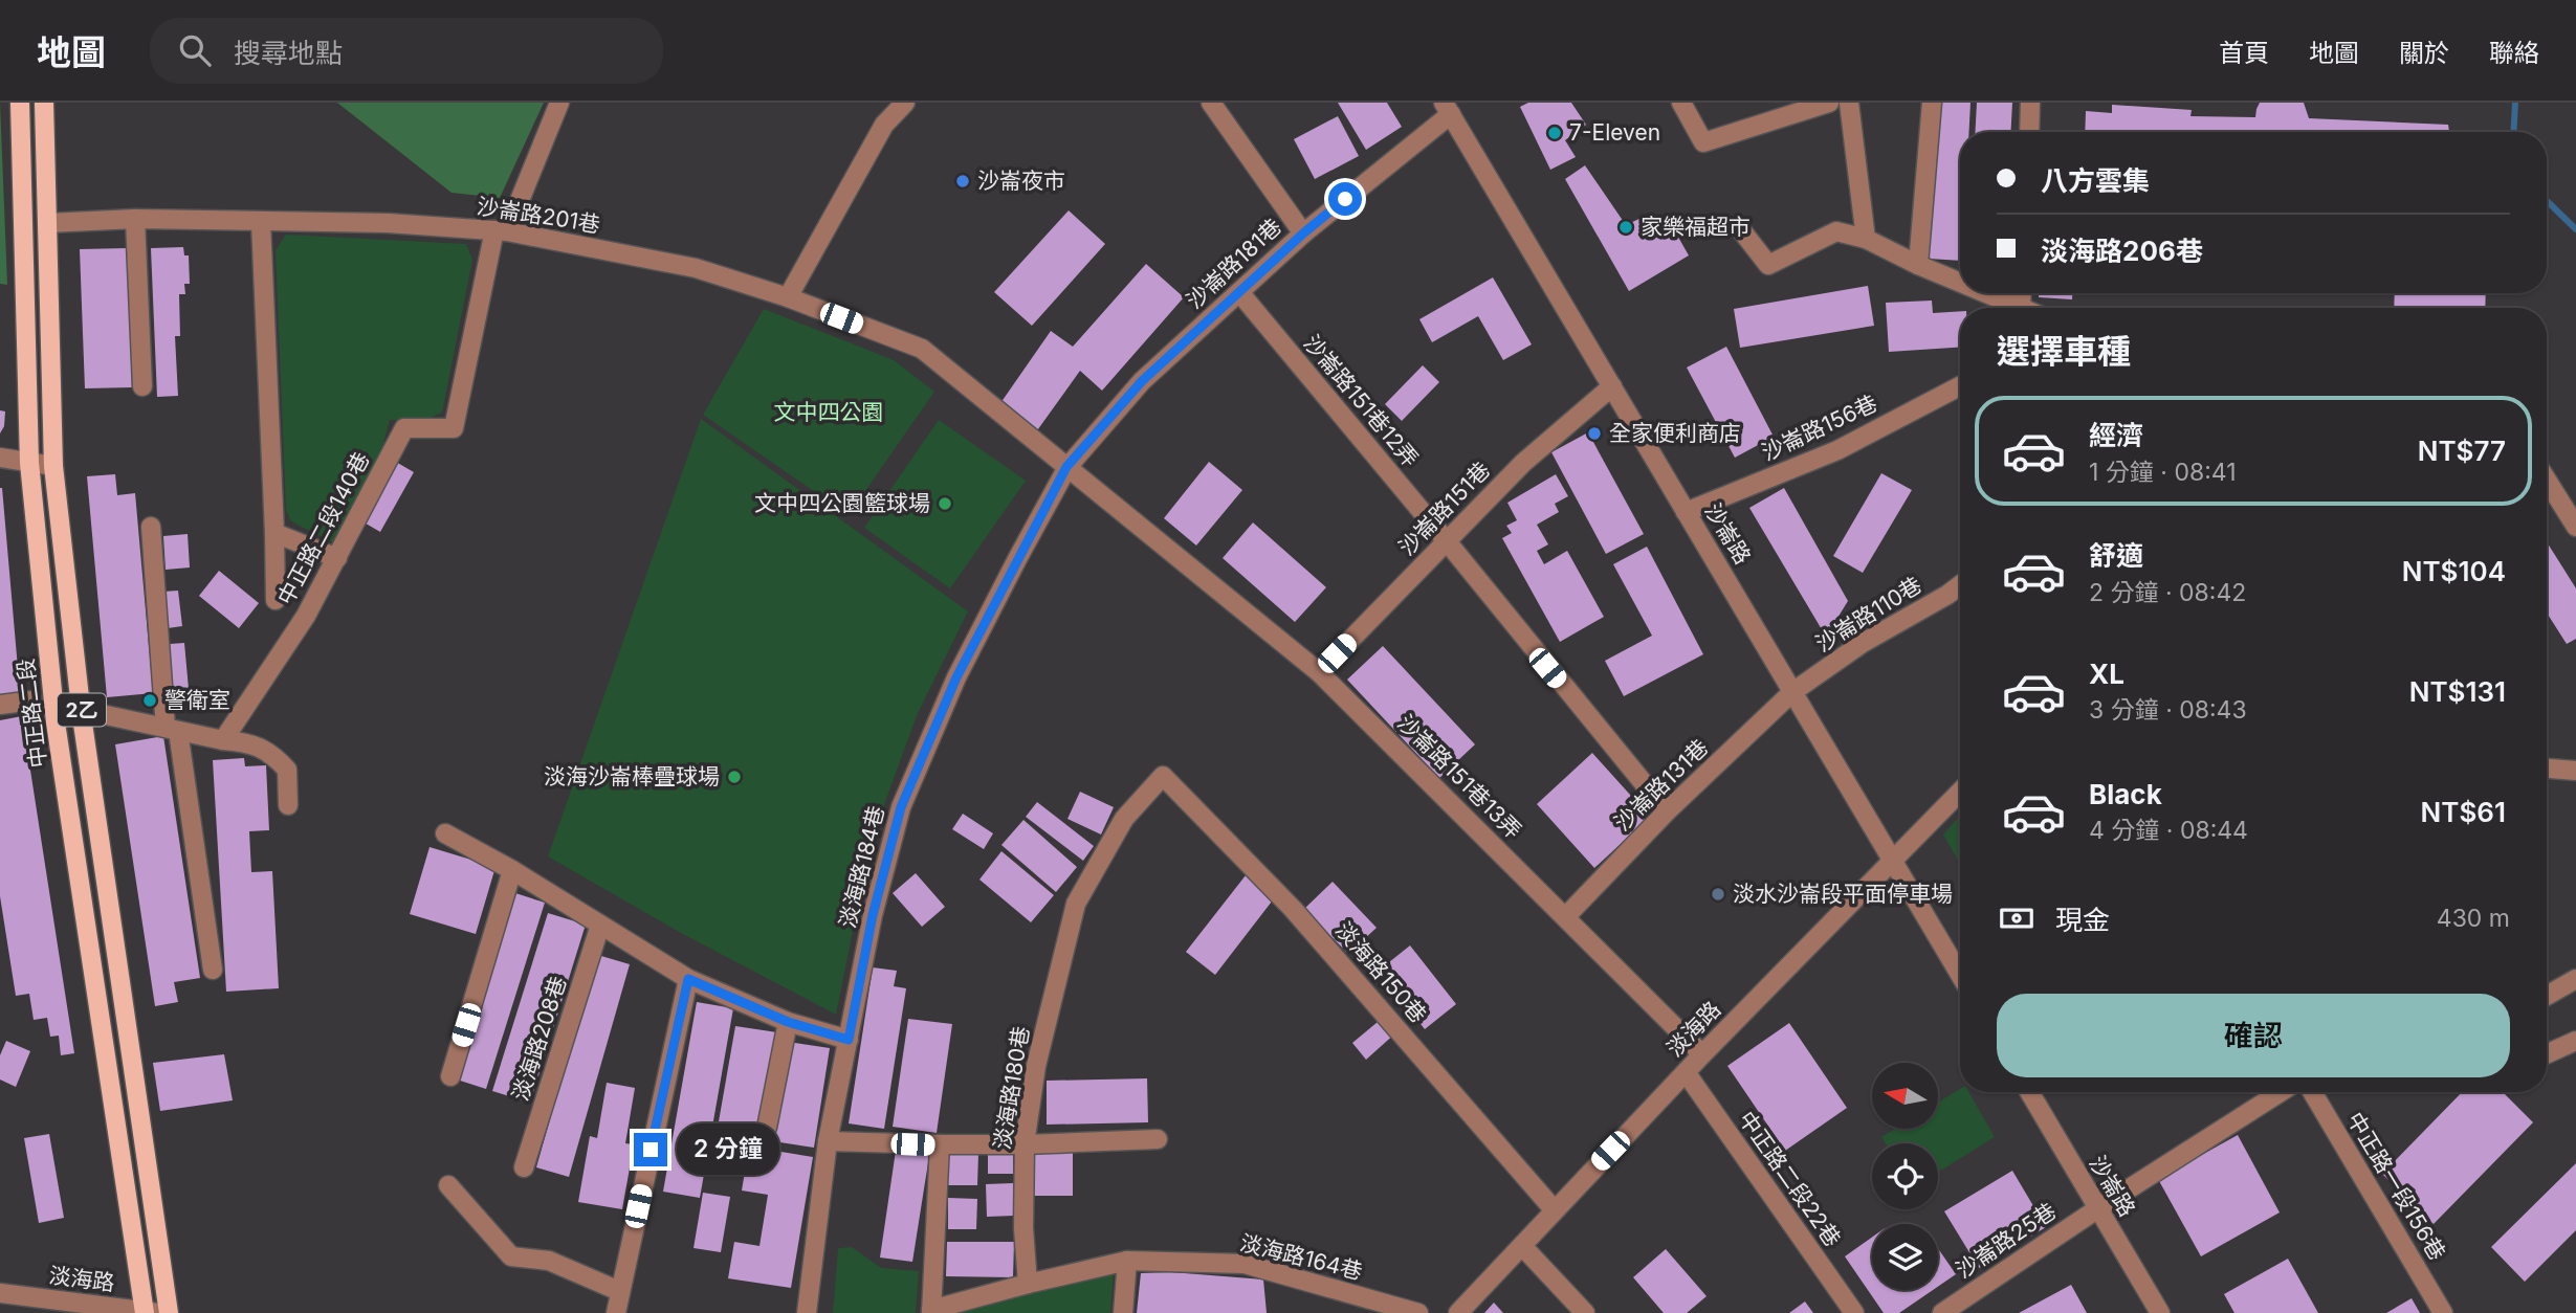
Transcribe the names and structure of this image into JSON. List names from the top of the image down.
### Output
{
  "streets": {
    "main road": ["2乙", "中正路二段"],
    "street": [
      "沙崙路201巷",
      "沙崙路181巷",
      "沙崙路151巷12弄",
      "沙崙路156巷",
      "沙崙路151巷",
      "中正路二段140巷",
      "沙崙路",
      "沙崙路110巷",
      "沙崙路151巷13弄",
      "沙崙路131巷",
      "淡海路184巷",
      "淡海路150巷",
      "淡海路",
      "淡海路208巷",
      "淡海路180巷",
      "中正路二段22巷",
      "中正路一段156巷",
      "沙崙路25巷",
      "淡海路164巷"
    ]
  },
  "crossings": [
    ["沙崙路201巷", "中正路二段140巷"],
    ["沙崙路201巷", "2乙"],
    ["沙崙路181巷", "沙崙路151巷12弄"],
    ["沙崙路181巷", "沙崙路"],
    ["沙崙路181巷", "淡海路184巷"],
    ["沙崙路151巷12弄", "沙崙路151巷"],
    ["沙崙路151巷12弄", "沙崙路131巷"],
    ["沙崙路156巷", "沙崙路"],
    ["沙崙路151巷", "沙崙路"],
    ["沙崙路151巷", "沙崙路151巷13弄"],
    ["沙崙路", "沙崙路110巷"],
    ["沙崙路", "沙崙路131巷"],
    ["沙崙路", "淡海路"],
    ["沙崙路", "沙崙路25巷"],
    ["沙崙路110巷", "沙崙路131巷"],
    ["中正路二段", "淡海路"],
    ["沙崙路151巷13弄", "沙崙路131巷"],
    ["沙崙路151巷13弄", "淡海路"],
    ["淡海路150巷", "淡海路"],
    ["淡海路150巷", "淡海路180巷"],
    ["淡海路", "中正路二段22巷"]
  ],
  "parks": ["文中四公園"],
  "places": [
    "7-Eleven",
    "沙崙夜市",
    "家樂福超市",
    "全家便利商店",
    "文中四公園籃球場",
    "警衛室",
    "淡海沙崙棒疊球場",
    "淡水沙崙段平面停車場"
  ],
  "north": "left",
  "page": {
    "header": "地圖",
    "search": "搜尋地點",
    "nav": [
      "首頁",
      "地圖",
      "關於",
      "聯絡"
    ],
    "banner": ["八方雲集", "淡海路206巷"],
    "heading": "選擇車種",
    "list": [
      {
        "name": "經濟",
        "note": "1 分鐘 · 08:41",
        "value": "NT$77"
      },
      {
        "name": "舒適",
        "note": "2 分鐘 · 08:42",
        "value": "NT$104"
      },
      {
        "name": "XL",
        "note": "3 分鐘 · 08:43",
        "value": "NT$131"
      },
      {
        "name": "Black",
        "note": "4 分鐘 · 08:44",
        "value": "NT$61"
      }
    ],
    "pay": ["現金", "430 m"],
    "buttons": "確認",
    "bubble": "2 分鐘"
  }
}
